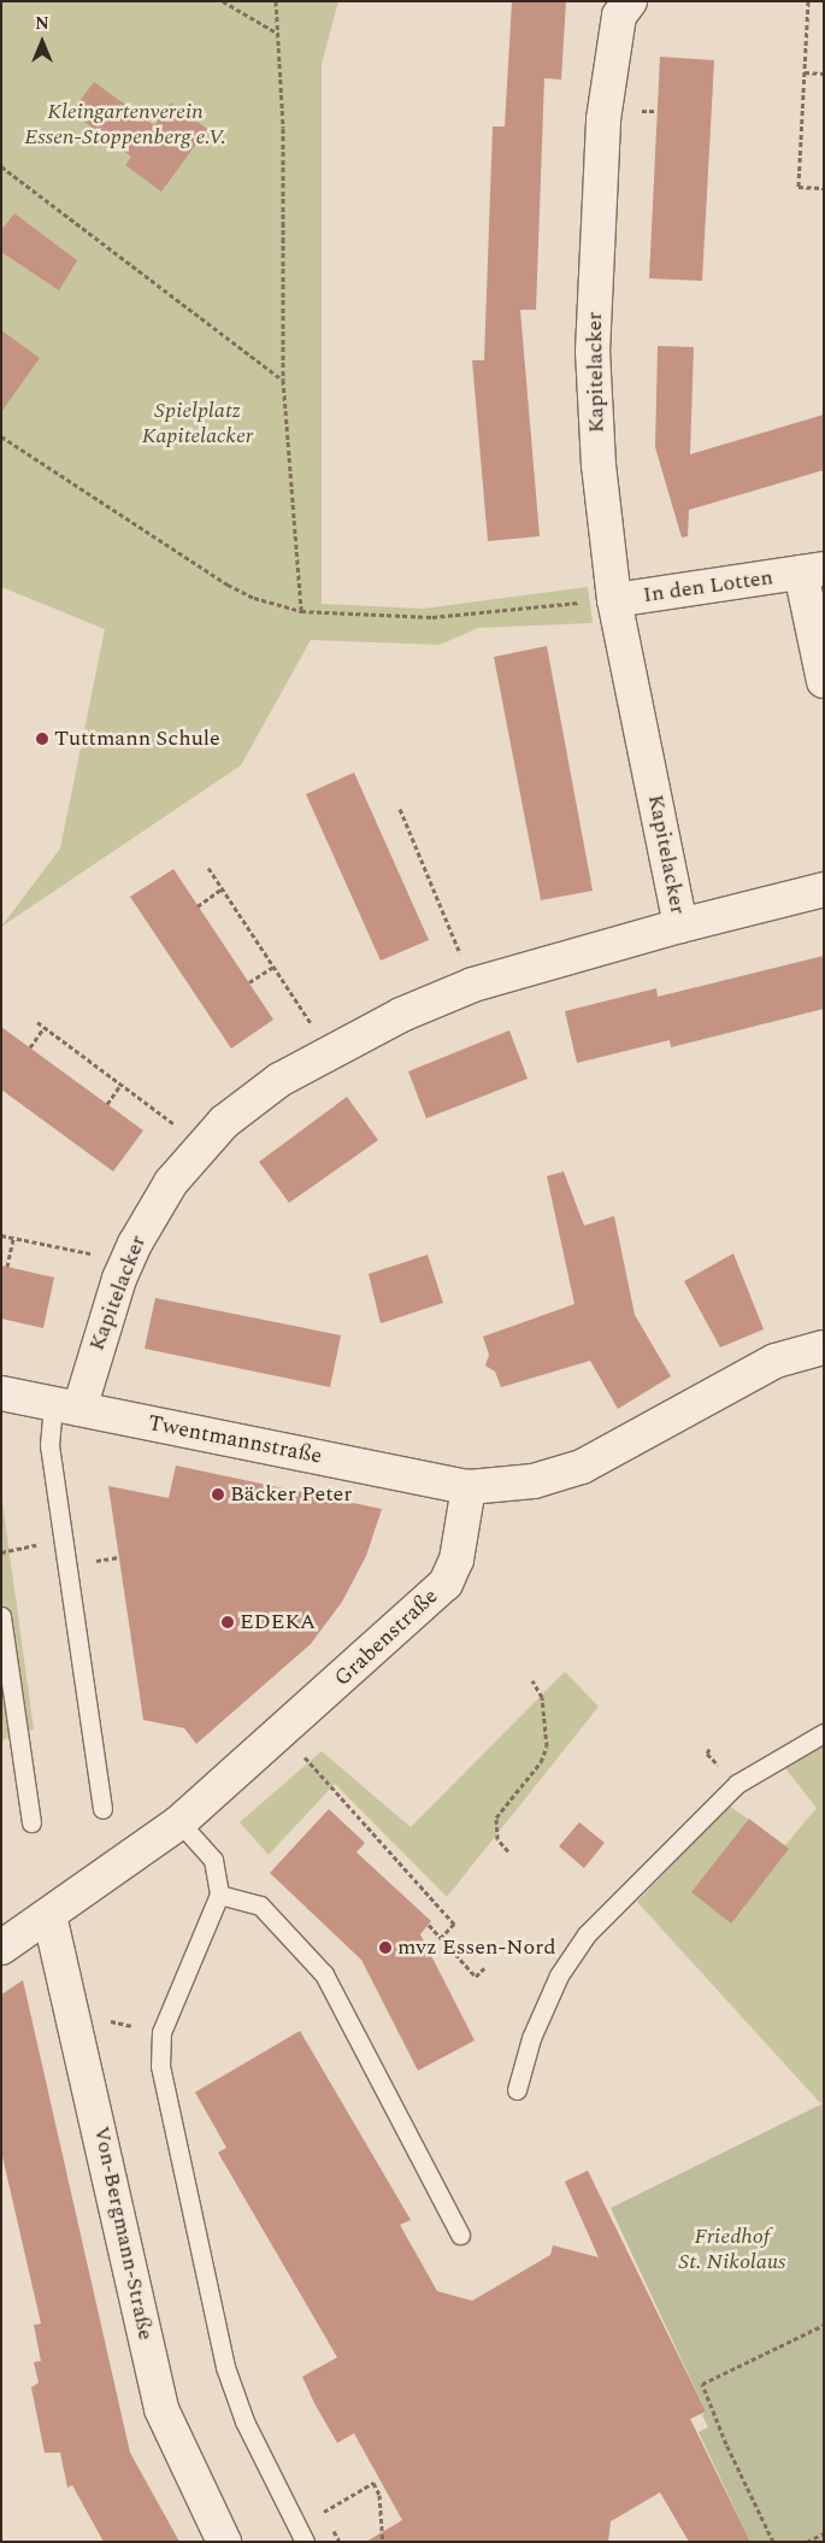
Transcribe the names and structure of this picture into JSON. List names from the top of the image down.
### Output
{
  "streets": {
    "street": [
      "Kapitelacker",
      "In den Lotten",
      "Twentmannstraße",
      "Grabenstraße",
      "Von-Bergmann-Straße"
    ]
  },
  "crossings": [
    ["Kapitelacker", "In den Lotten"],
    ["Kapitelacker", "Twentmannstraße"],
    ["Twentmannstraße", "Grabenstraße"],
    ["Grabenstraße", "Von-Bergmann-Straße"]
  ],
  "parks": ["Kleingartenverein Essen-Stoppenberg e.V.", "Spielplatz Kapitelacker", "Friedhof St. Nikolaus"],
  "places": [
    "Tuttmann Schule",
    "Bäcker Peter",
    "EDEKA",
    "mvz Essen-Nord"
  ],
  "north": "top"
}
